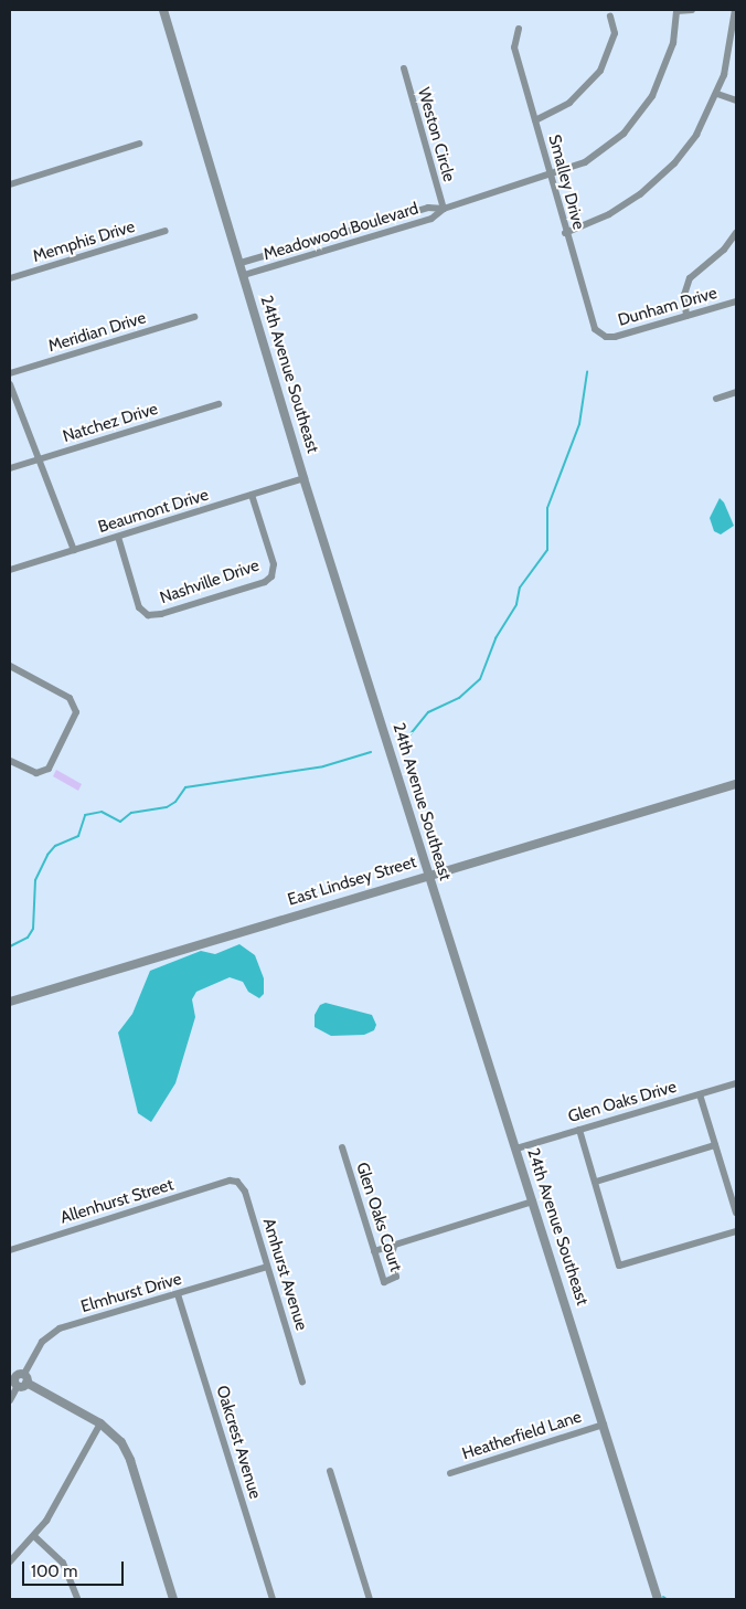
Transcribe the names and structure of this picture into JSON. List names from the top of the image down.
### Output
{
  "streets": {
    "street": [
      "Weston Circle",
      "Smalley Drive",
      "Meadowood Boulevard",
      "Memphis Drive",
      "Dunham Drive",
      "Meridian Drive",
      "24th Avenue Southeast",
      "Natchez Drive",
      "Beaumont Drive",
      "Nashville Drive",
      "East Lindsey Street",
      "Glen Oaks Drive",
      "Allenhurst Street",
      "Glen Oaks Court",
      "Amhurst Avenue",
      "Elmhurst Drive",
      "Heatherfield Lane",
      "Oakcrest Avenue"
    ]
  },
  "crossings": [
    ["Weston Circle", "Meadowood Boulevard"],
    ["Smalley Drive", "Meadowood Boulevard"],
    ["Smalley Drive", "Dunham Drive"],
    ["Meadowood Boulevard", "24th Avenue Southeast"],
    ["24th Avenue Southeast", "Beaumont Drive"],
    ["24th Avenue Southeast", "East Lindsey Street"],
    ["24th Avenue Southeast", "Glen Oaks Drive"],
    ["24th Avenue Southeast", "Heatherfield Lane"],
    ["Beaumont Drive", "Nashville Drive"],
    ["Allenhurst Street", "Amhurst Avenue"],
    ["Amhurst Avenue", "Elmhurst Drive"],
    ["Elmhurst Drive", "Oakcrest Avenue"]
  ],
  "scale_bar": "100 m"
}
